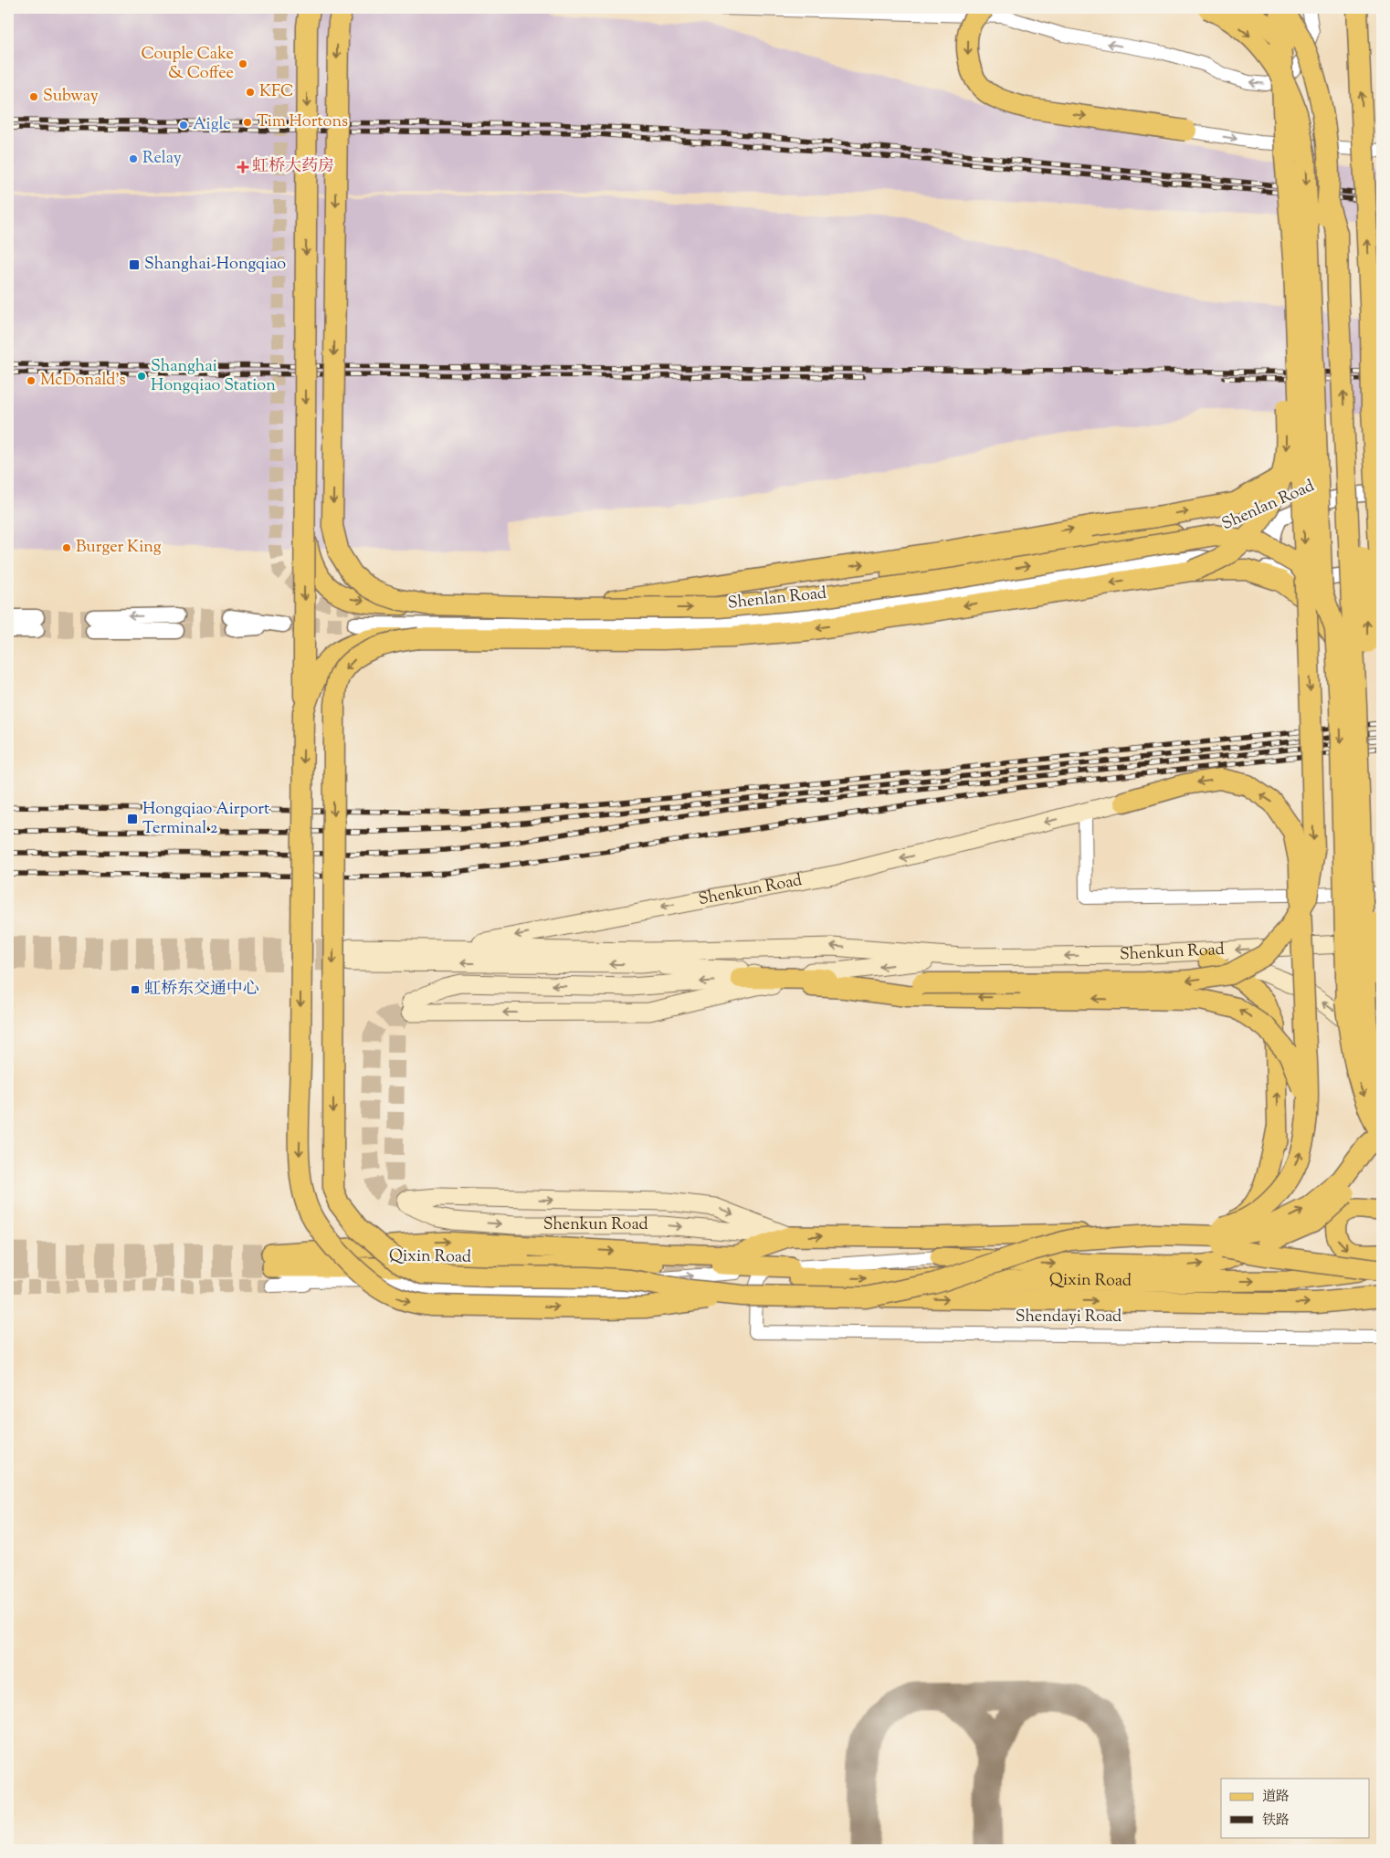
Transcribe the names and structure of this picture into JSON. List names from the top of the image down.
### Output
{
  "streets": {
    "main road": ["Shenkun Road", "Qixin Road"],
    "street": ["Shenlan Road", "Shendayi Road"]
  },
  "places": {
    "other": [
      "Couple Cake & Coffee",
      "KFC",
      "Subway",
      "Tim Hortons",
      "Aigle",
      "Relay",
      "Shanghai Hongqiao Station",
      "McDonald's",
      "Burger King"
    ],
    "health": ["虹桥大药房"],
    "transit": ["Shanghai-Hongqiao", "Hongqiao Airport Terminal 2", "虹桥东交通中心"]
  },
  "legend": ["道路", "铁路"]
}
